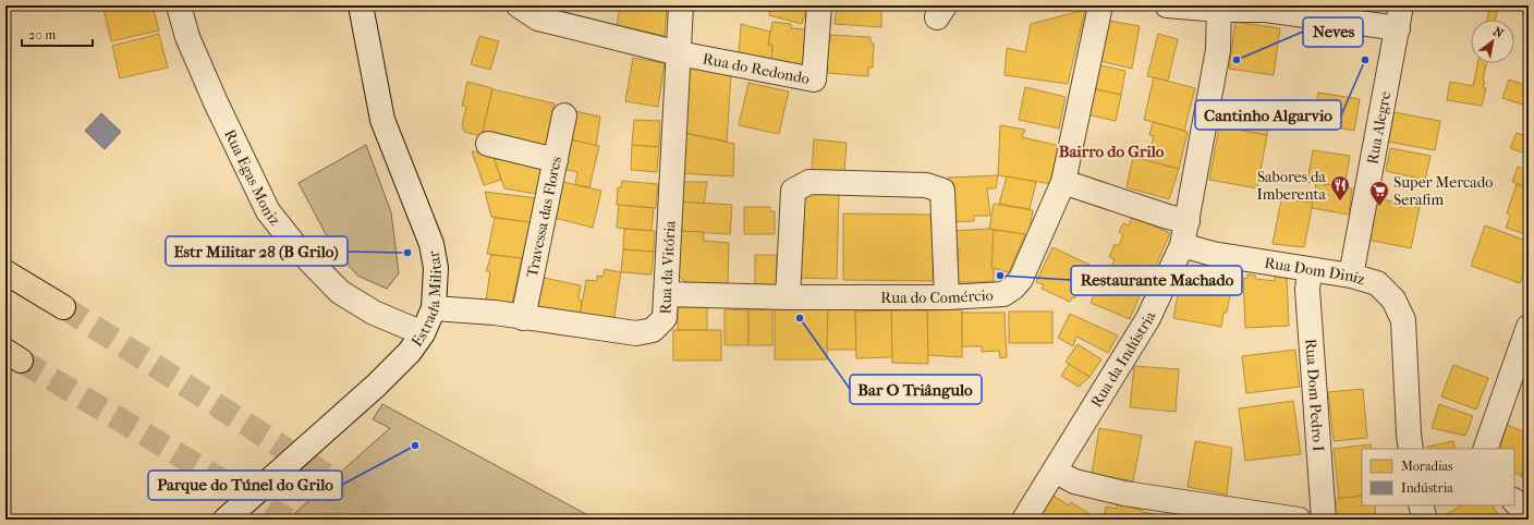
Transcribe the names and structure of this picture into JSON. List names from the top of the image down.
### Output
{
  "streets": {
    "street": [
      "Rua do Redondo",
      "Rua Alegre",
      "Rua Egas Moniz",
      "Travessa das Flores",
      "Rua da Vitória",
      "Rua Dom Diniz",
      "Rua do Comércio",
      "Estrada Militar",
      "Rua da Indústria",
      "Rua Dom Pedro I"
    ]
  },
  "crossings": [
    ["Rua do Redondo", "Rua da Vitória"],
    ["Rua Alegre", "Rua Dom Diniz"],
    ["Rua Egas Moniz", "Estrada Militar"],
    ["Travessa das Flores", "Rua da Vitória"],
    ["Rua da Vitória", "Rua do Comércio"],
    ["Rua da Vitória", "Estrada Militar"],
    ["Rua Dom Diniz", "Rua da Indústria"],
    ["Rua Dom Diniz", "Rua Dom Pedro I"]
  ],
  "districts": ["Bairro do Grilo"],
  "places": {
    "other": [
      "Neves",
      "Cantinho Algarvio",
      "Estr Militar 28 (B Grilo)",
      "Restaurante Machado",
      "Bar O Triângulo",
      "Parque do Túnel do Grilo"
    ],
    "restaurant": ["Sabores da Imberenta"],
    "supermarket": ["Super Mercado Serafim"]
  },
  "legend": ["Moradias", "Indústria"],
  "scale_bar": "20 m",
  "north": "top right"
}
